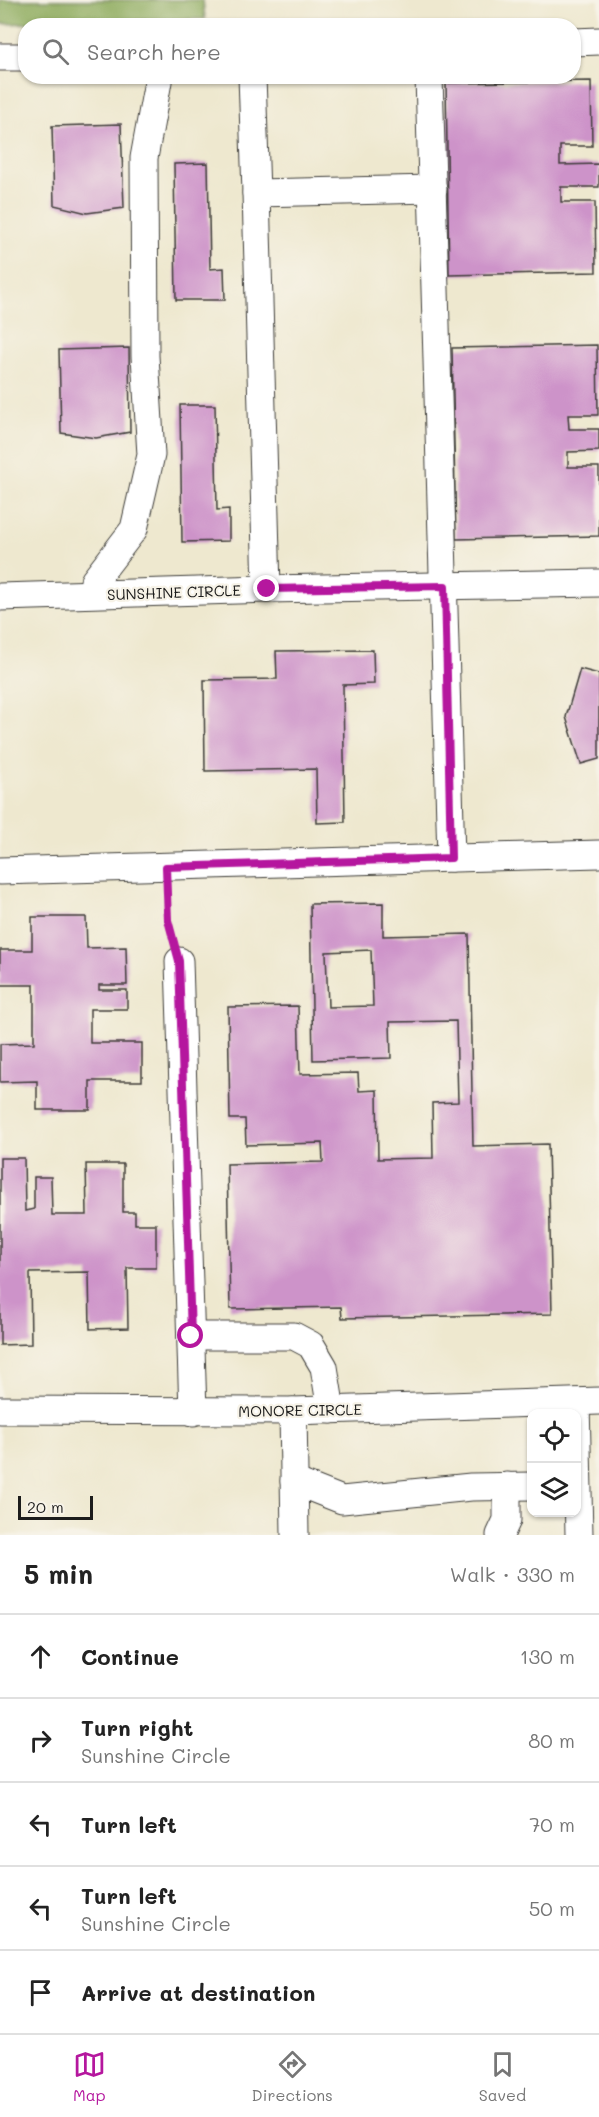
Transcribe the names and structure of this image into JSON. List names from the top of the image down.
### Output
{
  "streets": {
    "street": ["SUNSHINE CIRCLE", "MONORE CIRCLE"]
  },
  "scale_bar": "20 m",
  "page": {
    "search": "Search here",
    "scale": "20 m",
    "heading": ["5 min", "Walk · 330 m"],
    "list": [
      ["Continue", "130 m"],
      ["Turn right", "Sunshine Circle", "80 m"],
      ["Turn left", "70 m"],
      ["Turn left", "Sunshine Circle", "50 m"],
      "Arrive at destination"
    ],
    "nav": ["Map", "Directions", "Saved"]
  }
}
